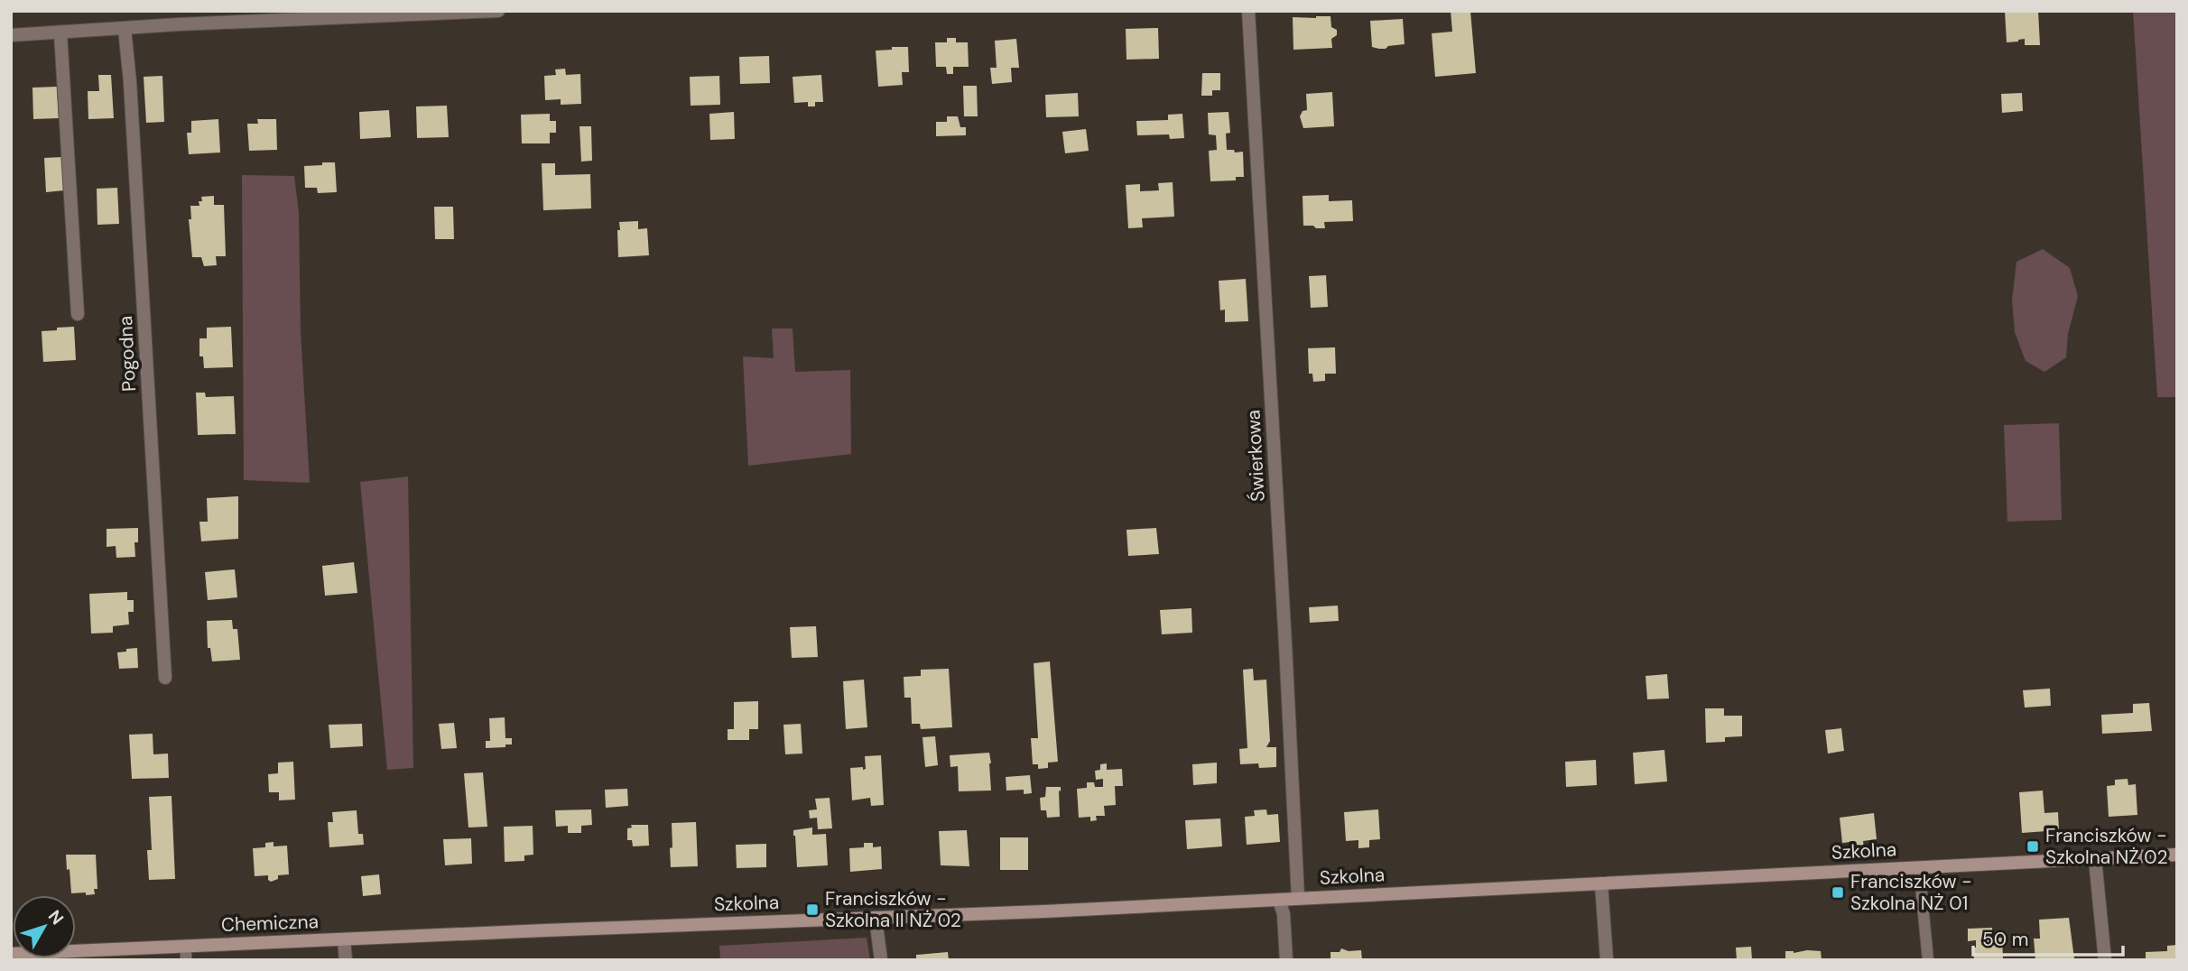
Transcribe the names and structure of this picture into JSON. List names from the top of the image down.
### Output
{
  "streets": {
    "street": [
      "Pogodna",
      "Świerkowa",
      "Szkolna",
      "Chemiczna"
    ]
  },
  "crossings": [
    ["Świerkowa", "Szkolna"],
    ["Szkolna", "Chemiczna"]
  ],
  "places": {
    "transit": ["Franciszków - Szkolna NŻ 02", "Franciszków - Szkolna NŻ 01", "Franciszków - Szkolna II NŻ 02"]
  },
  "scale_bar": "50 m",
  "north": "top right"
}
